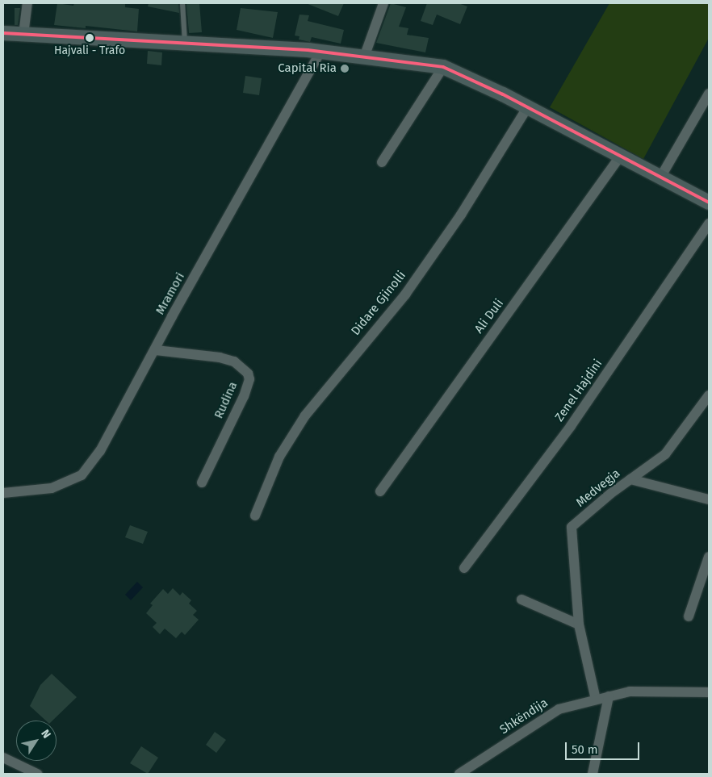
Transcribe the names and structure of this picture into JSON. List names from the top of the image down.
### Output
{
  "streets": {
    "street": [
      "Mramori",
      "Didare Gjinolli",
      "Ali Duli",
      "Zenel Hajdini",
      "Rudina",
      "Medvegja",
      "Shkëndija"
    ]
  },
  "crossings": [
    ["Mramori", "Rudina"],
    ["Medvegja", "Shkëndija"]
  ],
  "places": ["Hajvali - Trafo", "Capital Ria"],
  "scale_bar": "50 m",
  "north": "top right"
}
